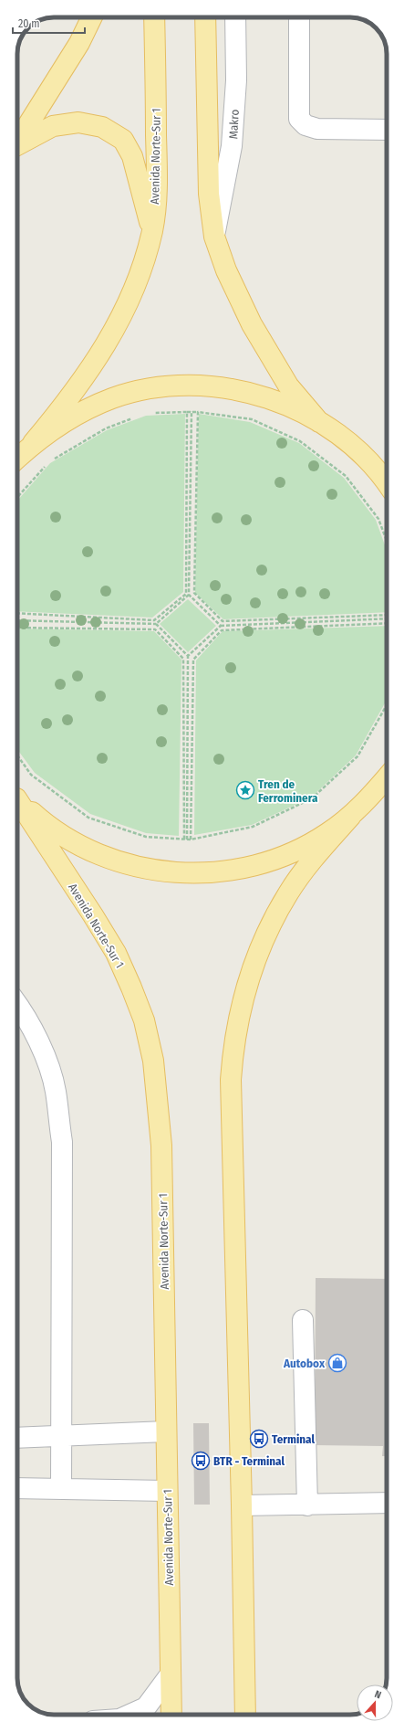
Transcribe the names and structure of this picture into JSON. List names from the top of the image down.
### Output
{
  "streets": {
    "main road": ["Avenida Norte-Sur 1"],
    "street": ["Makro"]
  },
  "places": {
    "place": ["Tren de Ferrominera"],
    "shop": ["Autobox"],
    "bus stop": ["Terminal", "BTR - Terminal"]
  },
  "scale_bar": "20 m",
  "north": "top"
}
